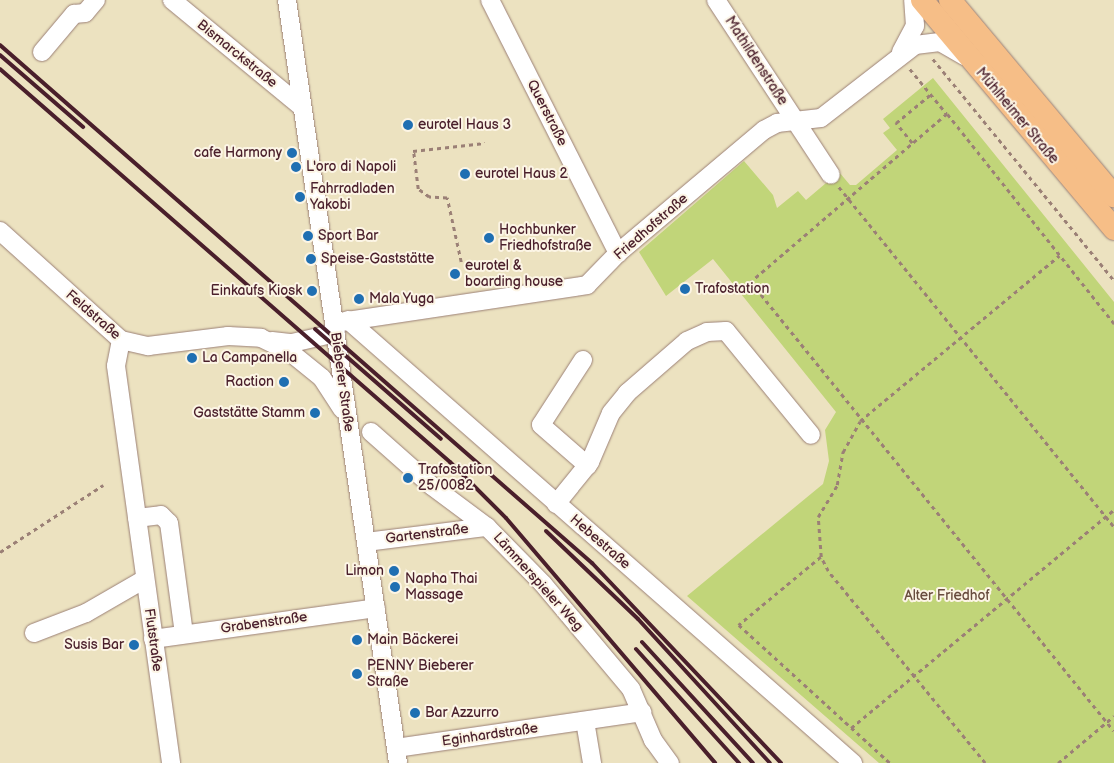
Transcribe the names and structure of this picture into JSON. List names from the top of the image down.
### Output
{
  "streets": {
    "main road": ["Mühlheimer Straße"],
    "street": [
      "Bismarckstraße",
      "Mathildenstraße",
      "Querstraße",
      "Friedhofstraße",
      "Feldstraße",
      "Bieberer Straße",
      "Gartenstraße",
      "Hebestraße",
      "Lämmerspieler Weg",
      "Grabenstraße",
      "Flutstraße",
      "Eginhardstraße"
    ]
  },
  "crossings": [
    ["Bismarckstraße", "Bieberer Straße"],
    ["Mathildenstraße", "Friedhofstraße"],
    ["Querstraße", "Friedhofstraße"],
    ["Mühlheimer Straße", "Friedhofstraße"],
    ["Friedhofstraße", "Feldstraße"],
    ["Friedhofstraße", "Bieberer Straße"],
    ["Friedhofstraße", "Hebestraße"],
    ["Feldstraße", "Bieberer Straße"],
    ["Feldstraße", "Hebestraße"],
    ["Feldstraße", "Flutstraße"],
    ["Bieberer Straße", "Gartenstraße"],
    ["Bieberer Straße", "Hebestraße"],
    ["Bieberer Straße", "Grabenstraße"],
    ["Bieberer Straße", "Eginhardstraße"],
    ["Gartenstraße", "Lämmerspieler Weg"],
    ["Lämmerspieler Weg", "Eginhardstraße"],
    ["Grabenstraße", "Flutstraße"]
  ],
  "parks": ["Alter Friedhof"],
  "places": [
    "eurotel Haus 3",
    "cafe Harmony",
    "L'oro di Napoli",
    "eurotel Haus 2",
    "Fahrradladen Yakobi",
    "Sport Bar",
    "Hochbunker Friedhofstraße",
    "Speise-Gaststätte",
    "eurotel & boarding house",
    "Trafostation",
    "Einkaufs Kiosk",
    "Mala Yuga",
    "La Campanella",
    "Raction",
    "Gaststätte Stamm",
    "Trafostation 25/0082",
    "Limon",
    "Napha Thai Massage",
    "Main Bäckerei",
    "Susis Bar",
    "PENNY Bieberer Straße",
    "Bar Azzurro"
  ]
}
